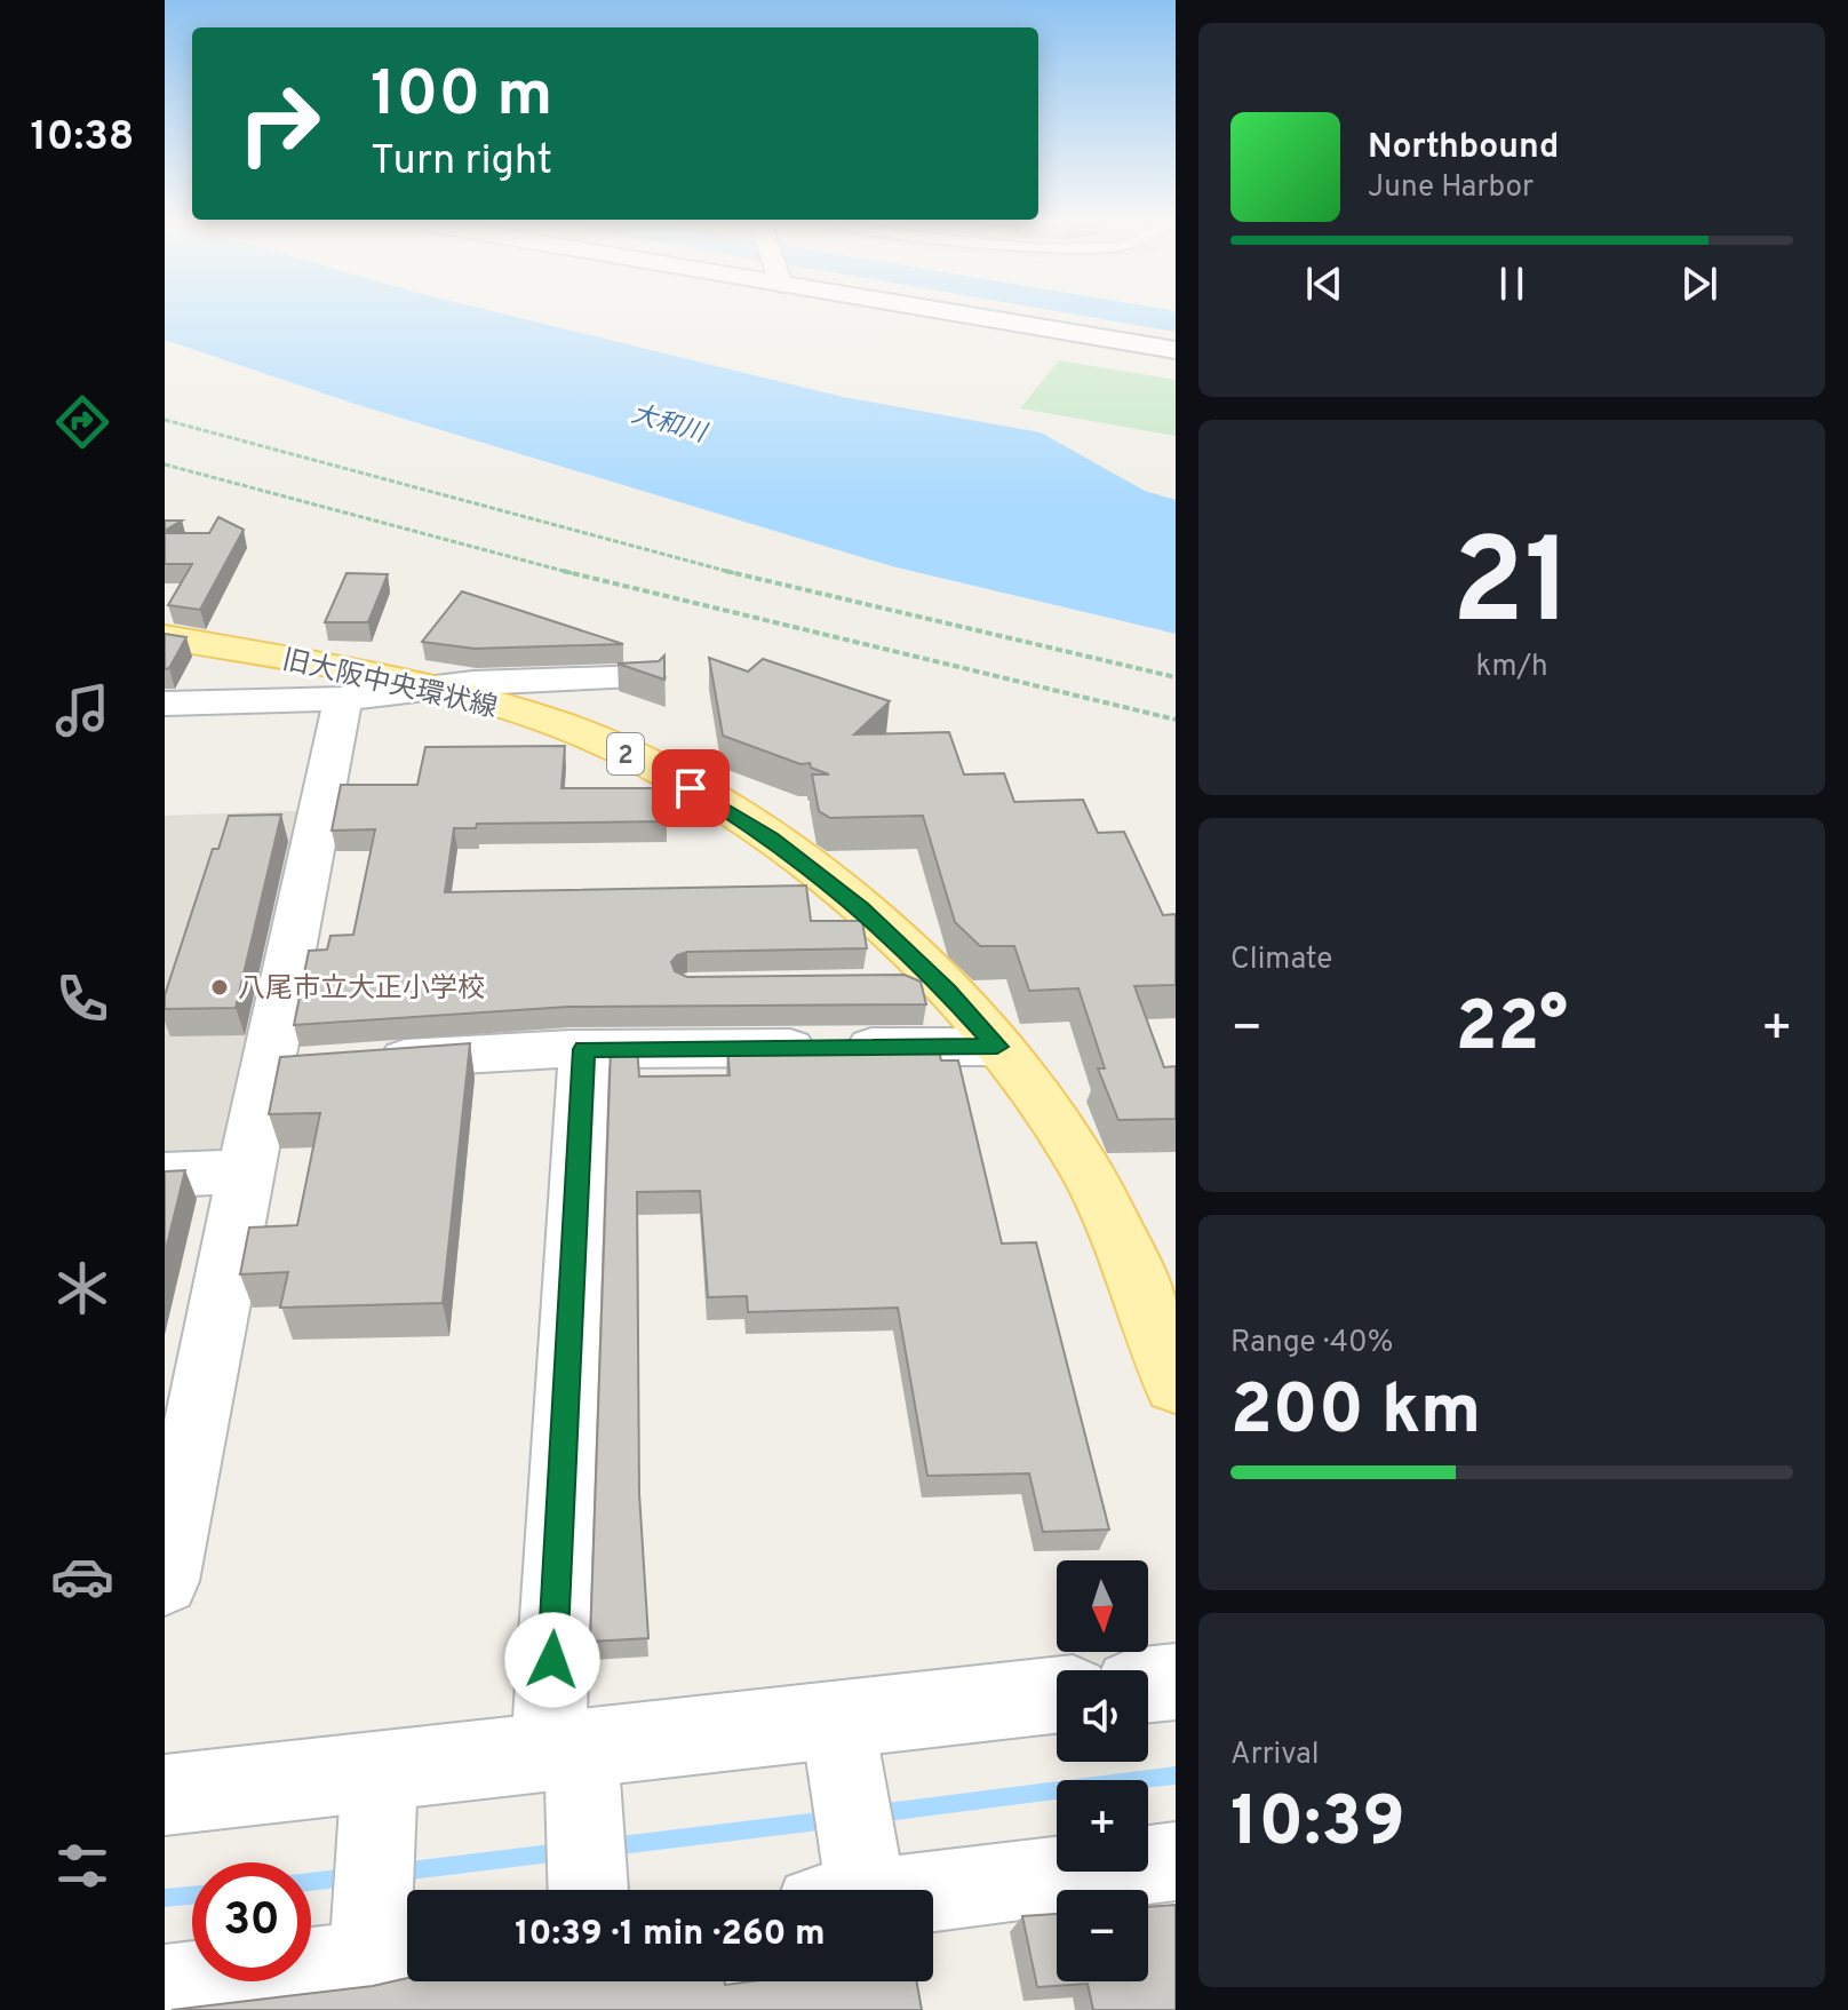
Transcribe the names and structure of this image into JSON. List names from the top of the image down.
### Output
{
  "streets": {
    "main road": ["旧大阪中央環状線", "2"]
  },
  "water": ["大和川"],
  "places": ["八尾市立大正小学校"],
  "north": "bottom",
  "page": {
    "tabs": "10:38",
    "turn": ["100 m", "Turn right"],
    "song": ["Northbound", "June Harbor"],
    "tile": [
      ["21", "km/h"],
      "Climate",
      ["Range · 40%", "200 km"],
      ["Arrival", "10:39"]
    ],
    "heat": ["−", "22°", "+"],
    "map_buttons": ["+", "−"],
    "limit": "30",
    "trip": "10:39 · 1 min · 260 m"
  }
}
